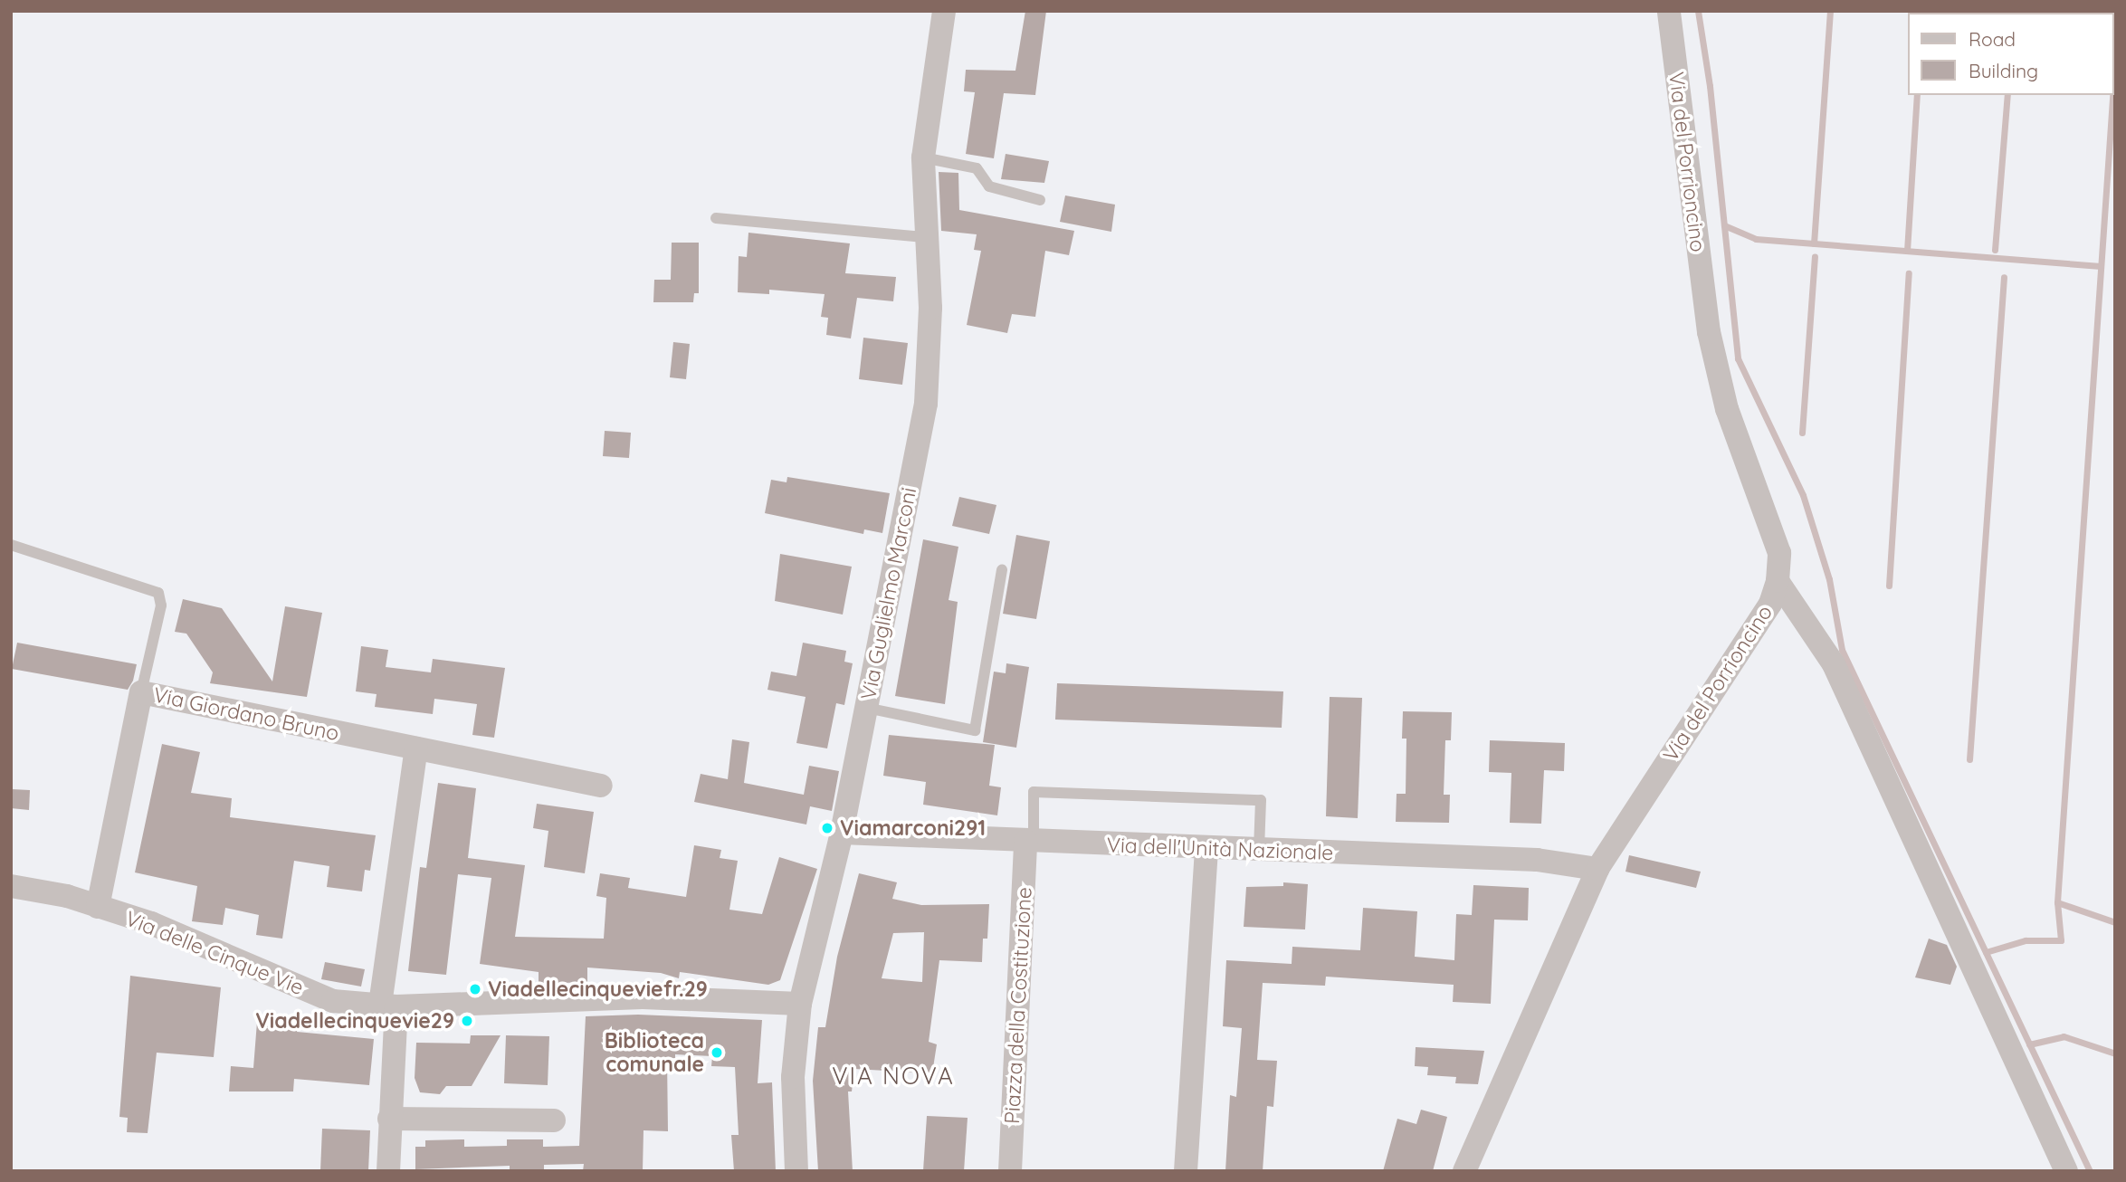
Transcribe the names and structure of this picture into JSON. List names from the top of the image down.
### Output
{
  "streets": {
    "street": [
      "Via del Porrioncino",
      "Via Guglielmo Marconi",
      "Via Giordano Bruno",
      "Via dell'Unità Nazionale",
      "Via delle Cinque Vie",
      "Piazza della Costituzione"
    ]
  },
  "crossings": [
    ["Via del Porrioncino", "Via dell'Unità Nazionale"],
    ["Via Guglielmo Marconi", "Via dell'Unità Nazionale"],
    ["Via Guglielmo Marconi", "Via delle Cinque Vie"],
    ["Via Giordano Bruno", "Via delle Cinque Vie"],
    ["Via dell'Unità Nazionale", "Piazza della Costituzione"]
  ],
  "districts": ["VIA NOVA"],
  "places": [
    "Viamarconi291",
    "Viadellecinqueviefr.29",
    "Viadellecinquevie29",
    "Biblioteca comunale"
  ],
  "legend": ["Road", "Building"]
}
